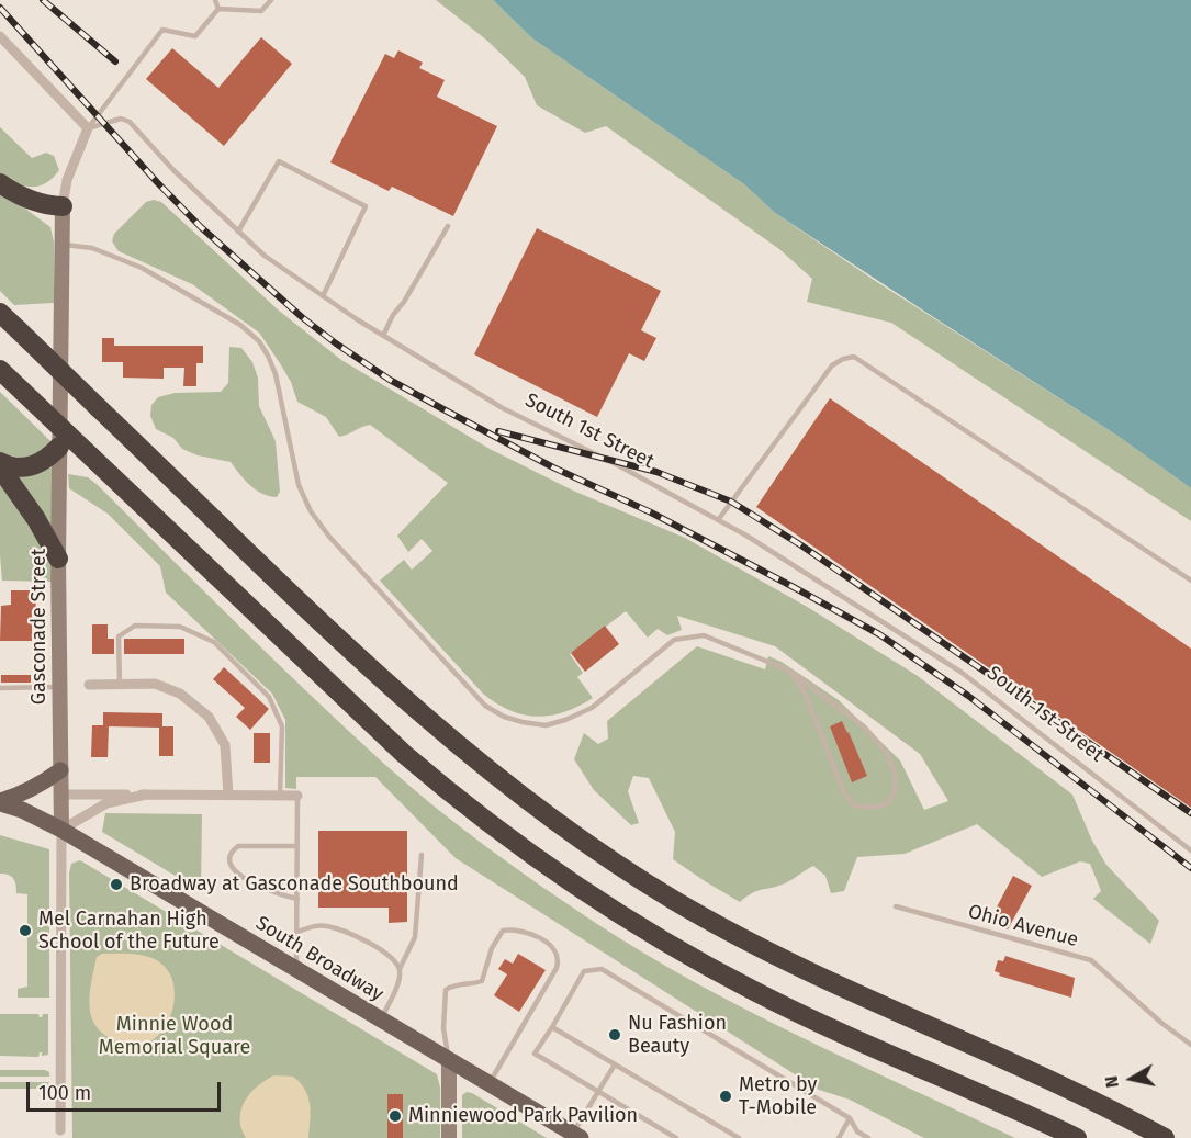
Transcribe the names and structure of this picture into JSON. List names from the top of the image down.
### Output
{
  "streets": {
    "main road": ["South Broadway"],
    "street": ["Gasconade Street"],
    "lane": ["South 1st Street", "Ohio Avenue"]
  },
  "crossings": [
    ["South 1st Street", "Gasconade Street"],
    ["Gasconade Street", "South Broadway"]
  ],
  "parks": ["Minnie Wood Memorial Square"],
  "places": [
    "Broadway at Gasconade Southbound",
    "Mel Carnahan High School of the Future",
    "Nu Fashion Beauty",
    "Metro by T-Mobile",
    "Minniewood Park Pavilion"
  ],
  "scale_bar": "100 m",
  "north": "left"
}
